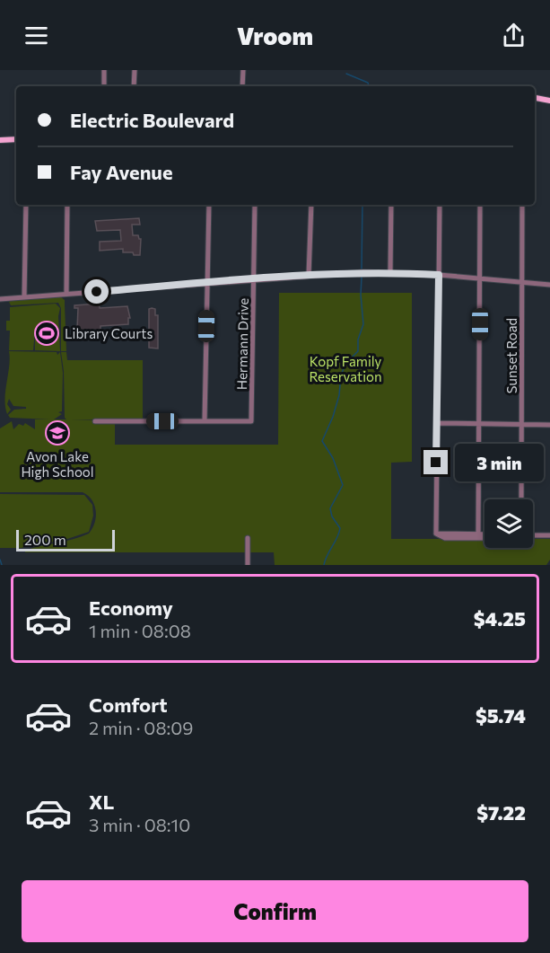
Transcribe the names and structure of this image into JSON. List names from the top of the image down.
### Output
{
  "streets": {
    "street": ["Hermann Drive", "Sunset Road"]
  },
  "parks": ["Kopf Family Reservation"],
  "places": {
    "sports": ["Library Courts"],
    "school or university": ["Avon Lake High School"]
  },
  "scale_bar": "200 m",
  "page": {
    "header": "Vroom",
    "banner": ["Electric Boulevard", "Fay Avenue"],
    "bubble": "3 min",
    "scale": "200 m",
    "list": [
      {
        "name": "Economy",
        "note": "1 min · 08:08",
        "value": "$4.25"
      },
      {
        "name": "Comfort",
        "note": "2 min · 08:09",
        "value": "$5.74"
      },
      {
        "name": "XL",
        "note": "3 min · 08:10",
        "value": "$7.22"
      }
    ],
    "buttons": "Confirm"
  }
}
